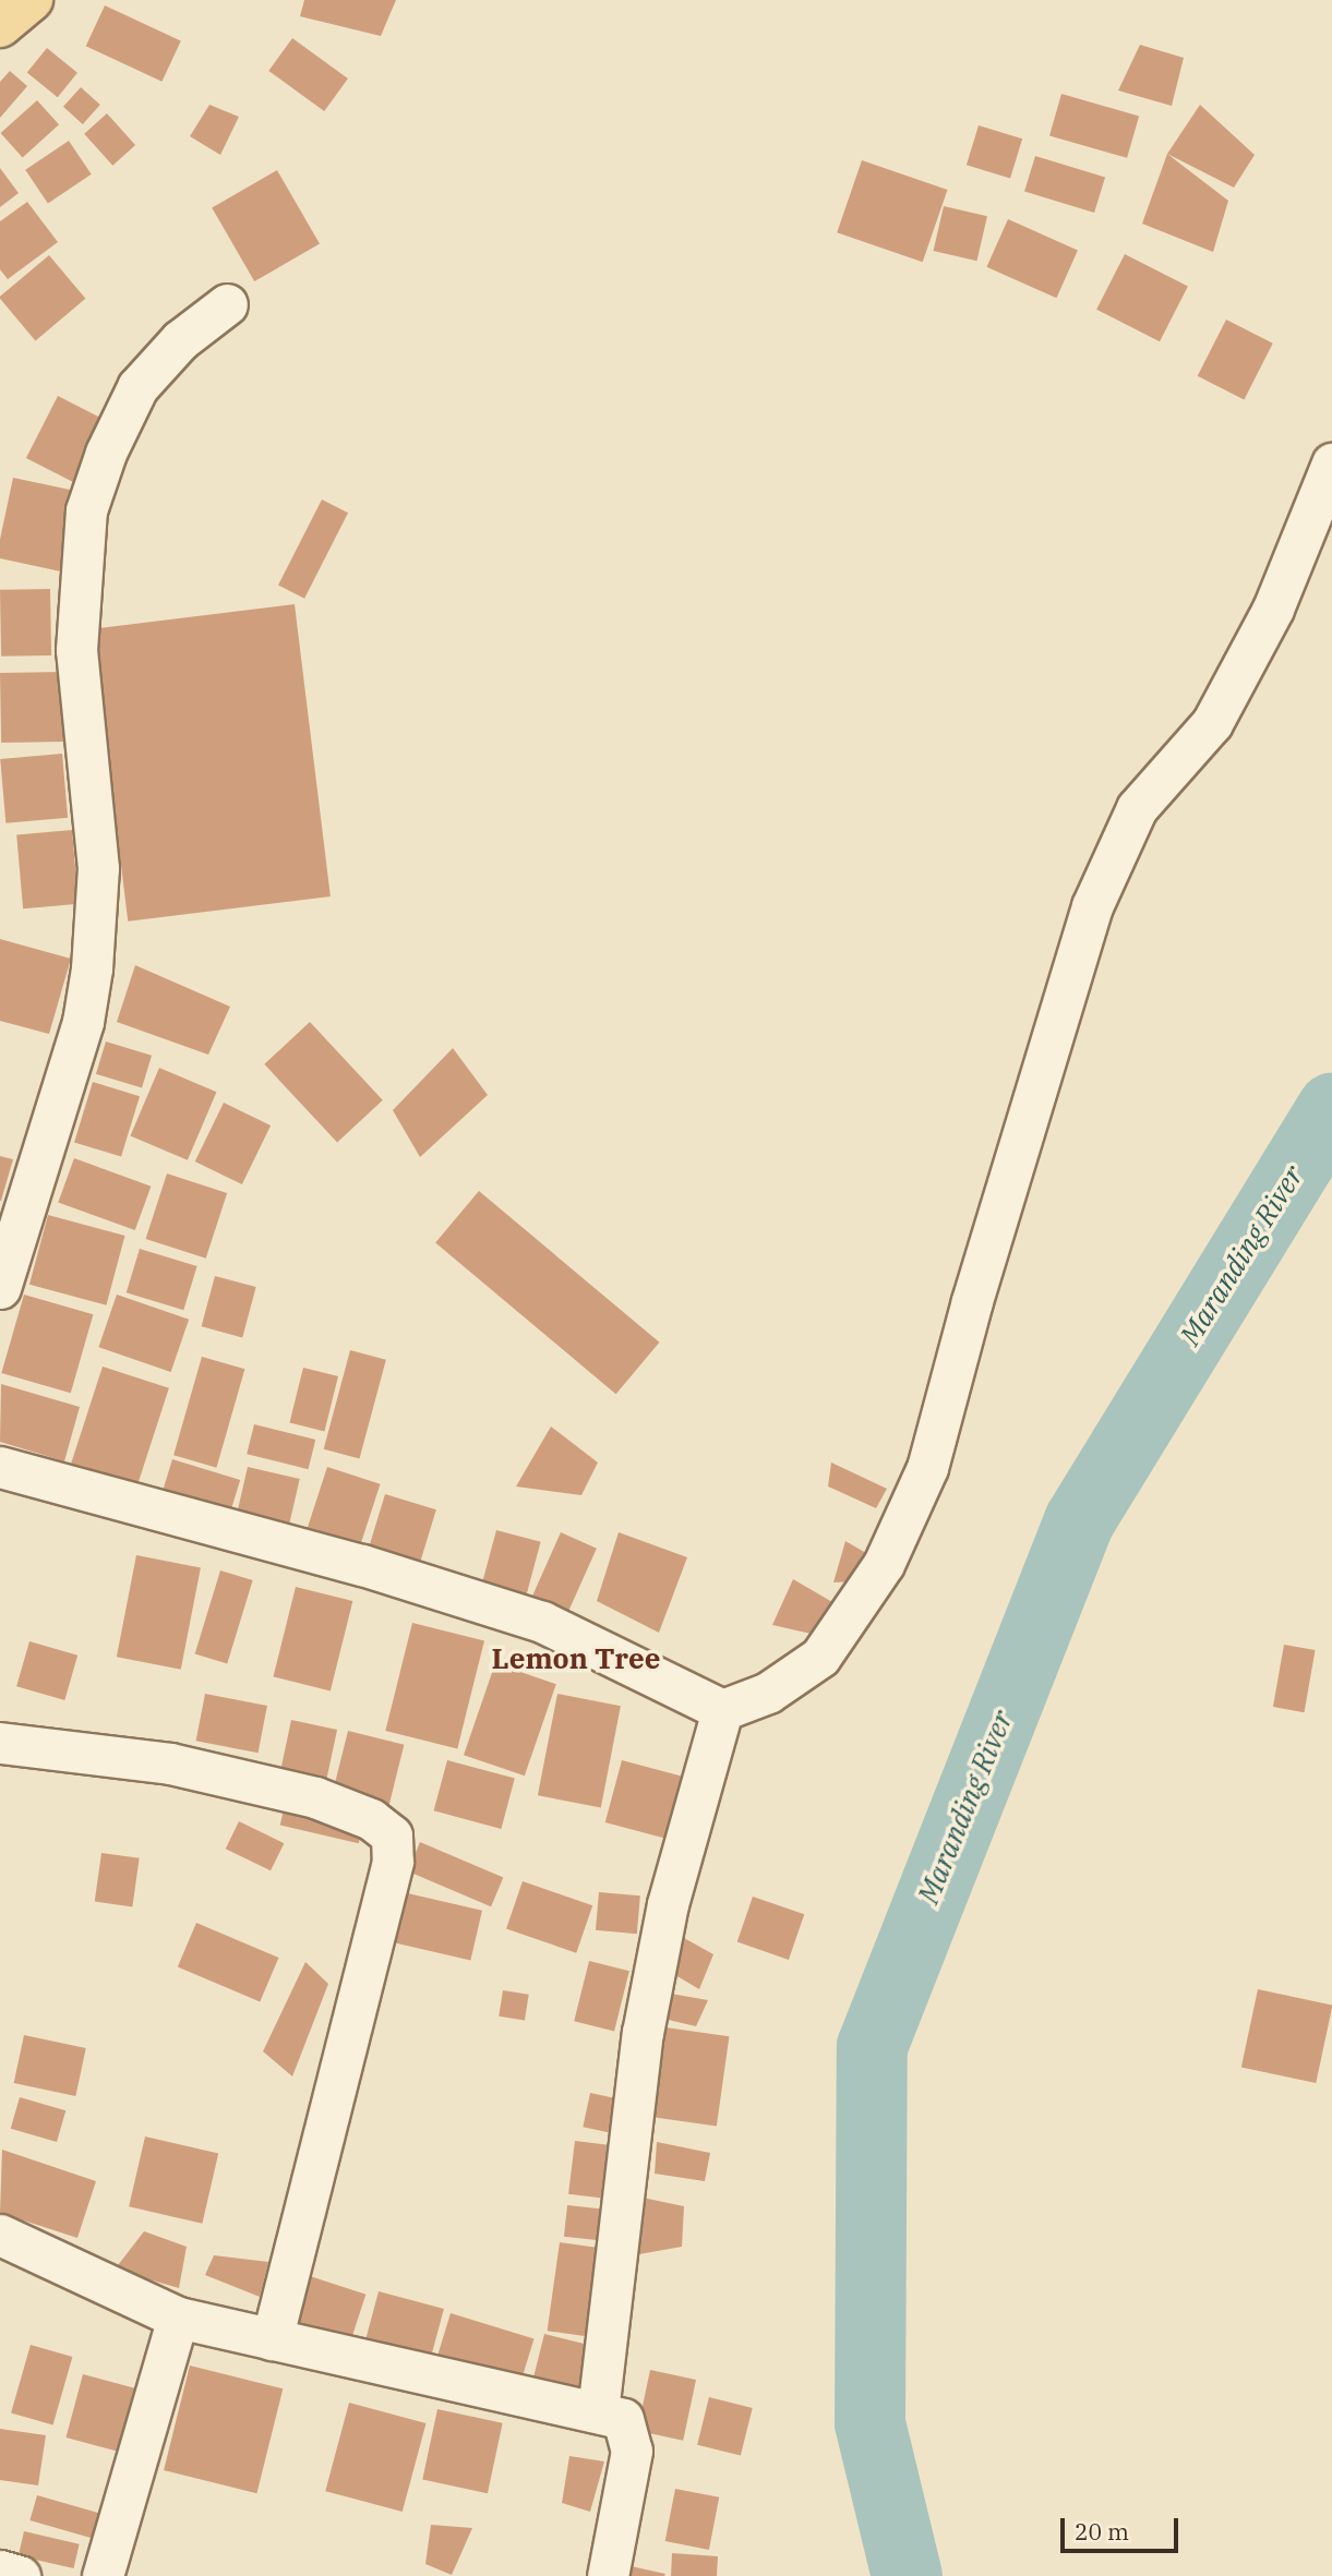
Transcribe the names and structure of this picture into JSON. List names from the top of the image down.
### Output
{
  "districts": ["Lemon Tree"],
  "water": ["Maranding River"],
  "scale_bar": "20 m"
}
